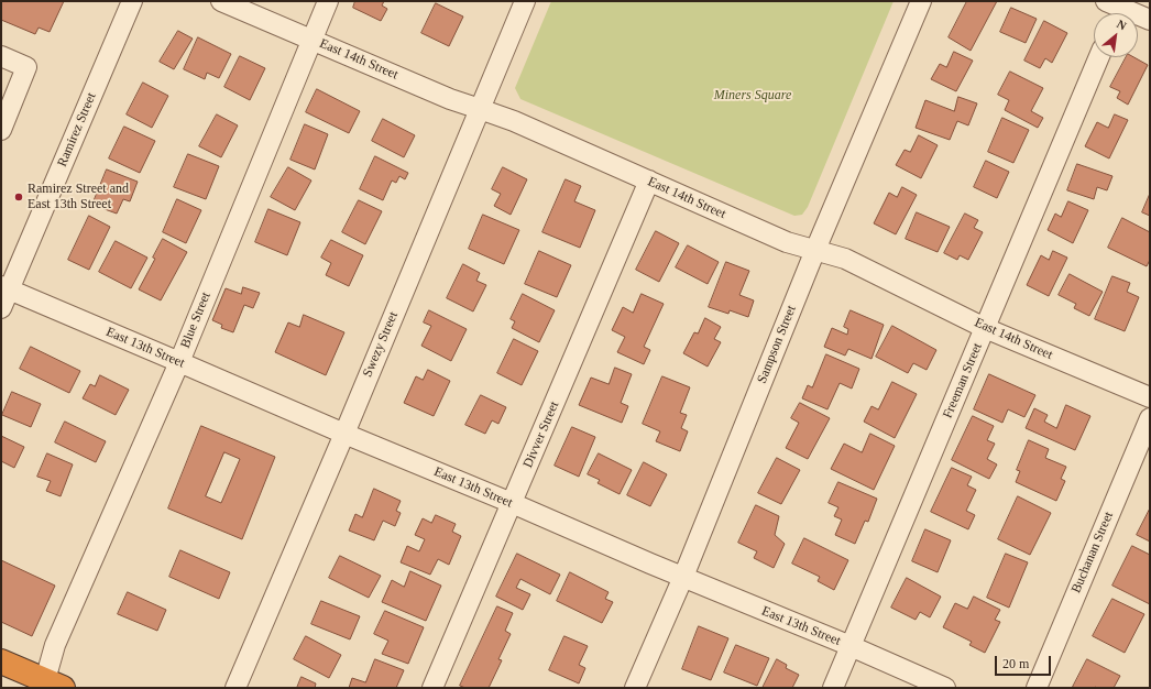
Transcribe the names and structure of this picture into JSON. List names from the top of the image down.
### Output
{
  "streets": {
    "street": [
      "East 14th Street",
      "Ramirez Street",
      "Blue Street",
      "Swezy Street",
      "Sampson Street",
      "East 13th Street",
      "Freeman Street",
      "Divver Street",
      "Buchanan Street"
    ]
  },
  "crossings": [
    ["East 14th Street", "Blue Street"],
    ["East 14th Street", "Swezy Street"],
    ["East 14th Street", "Sampson Street"],
    ["East 14th Street", "Freeman Street"],
    ["East 14th Street", "Divver Street"],
    ["Ramirez Street", "East 13th Street"],
    ["Blue Street", "East 13th Street"],
    ["Swezy Street", "East 13th Street"],
    ["Sampson Street", "East 13th Street"],
    ["East 13th Street", "Freeman Street"],
    ["East 13th Street", "Divver Street"]
  ],
  "parks": ["Miners Square"],
  "places": ["Ramirez Street and East 13th Street"],
  "scale_bar": "20 m",
  "north": "top right"
}
